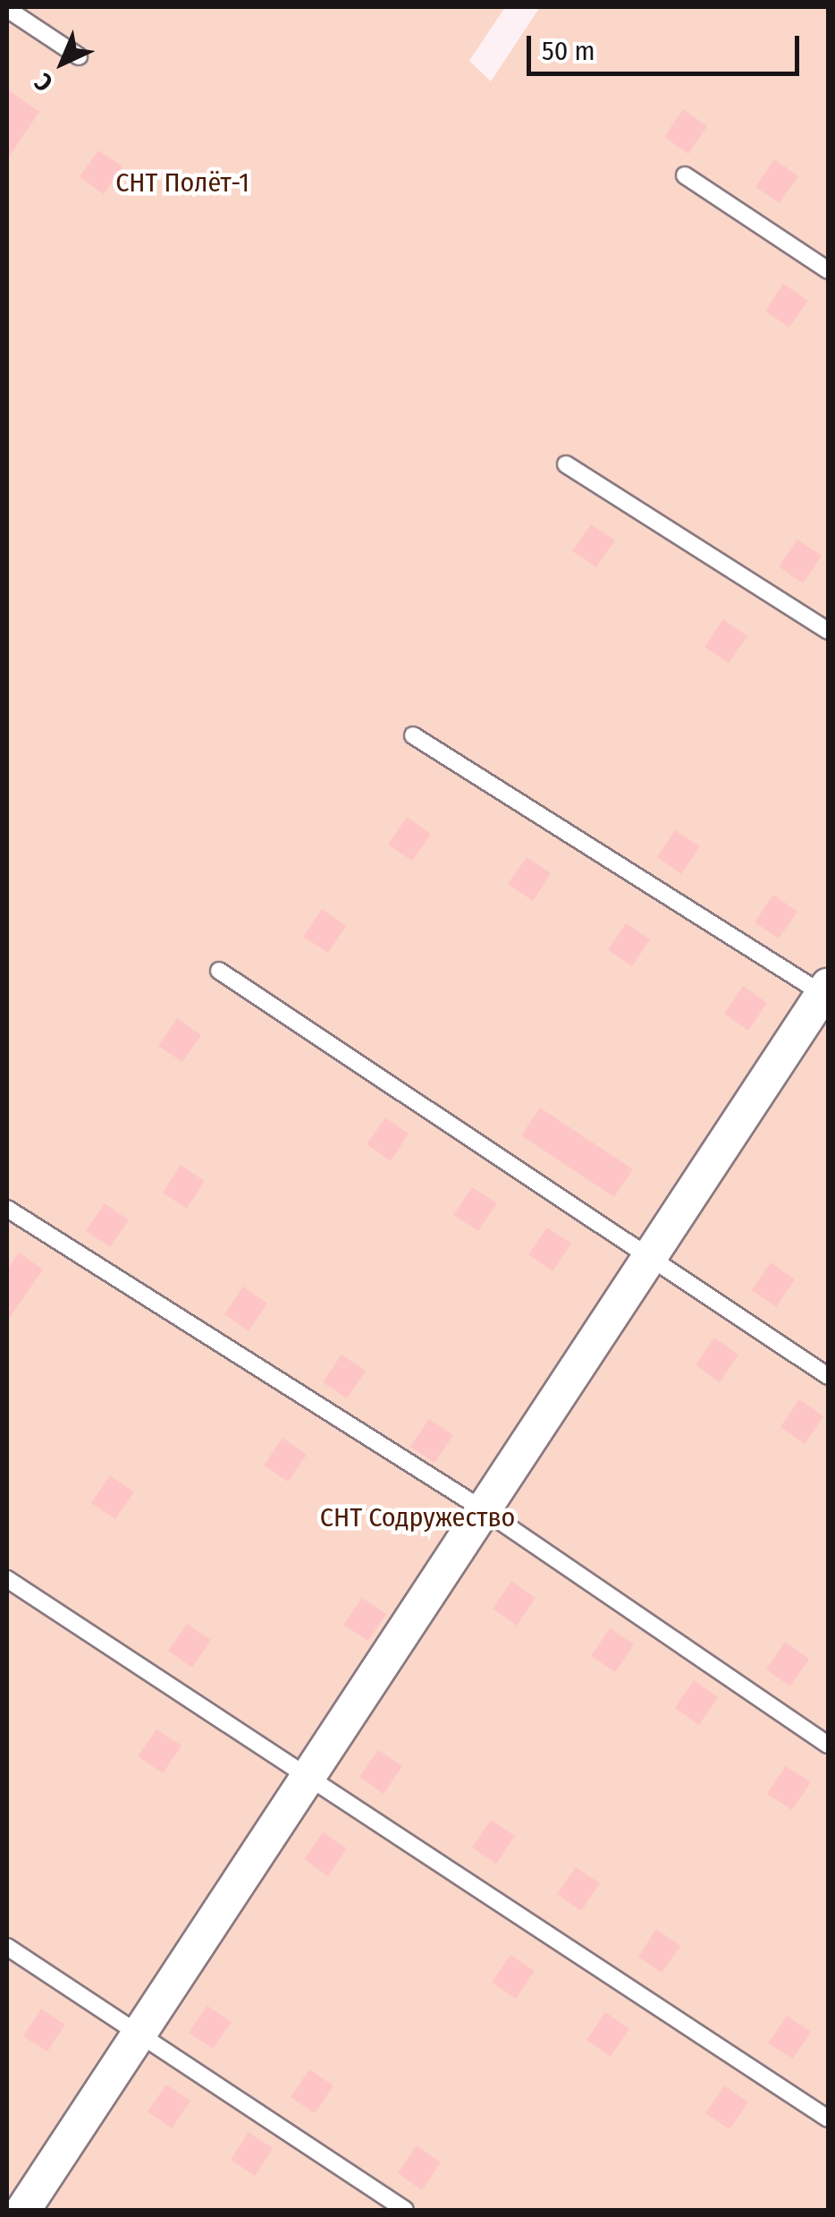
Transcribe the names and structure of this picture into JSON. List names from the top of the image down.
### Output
{
  "parks": ["СНТ Полёт-1", "СНТ Содружество"],
  "scale_bar": "50 m",
  "north": "bottom left"
}
